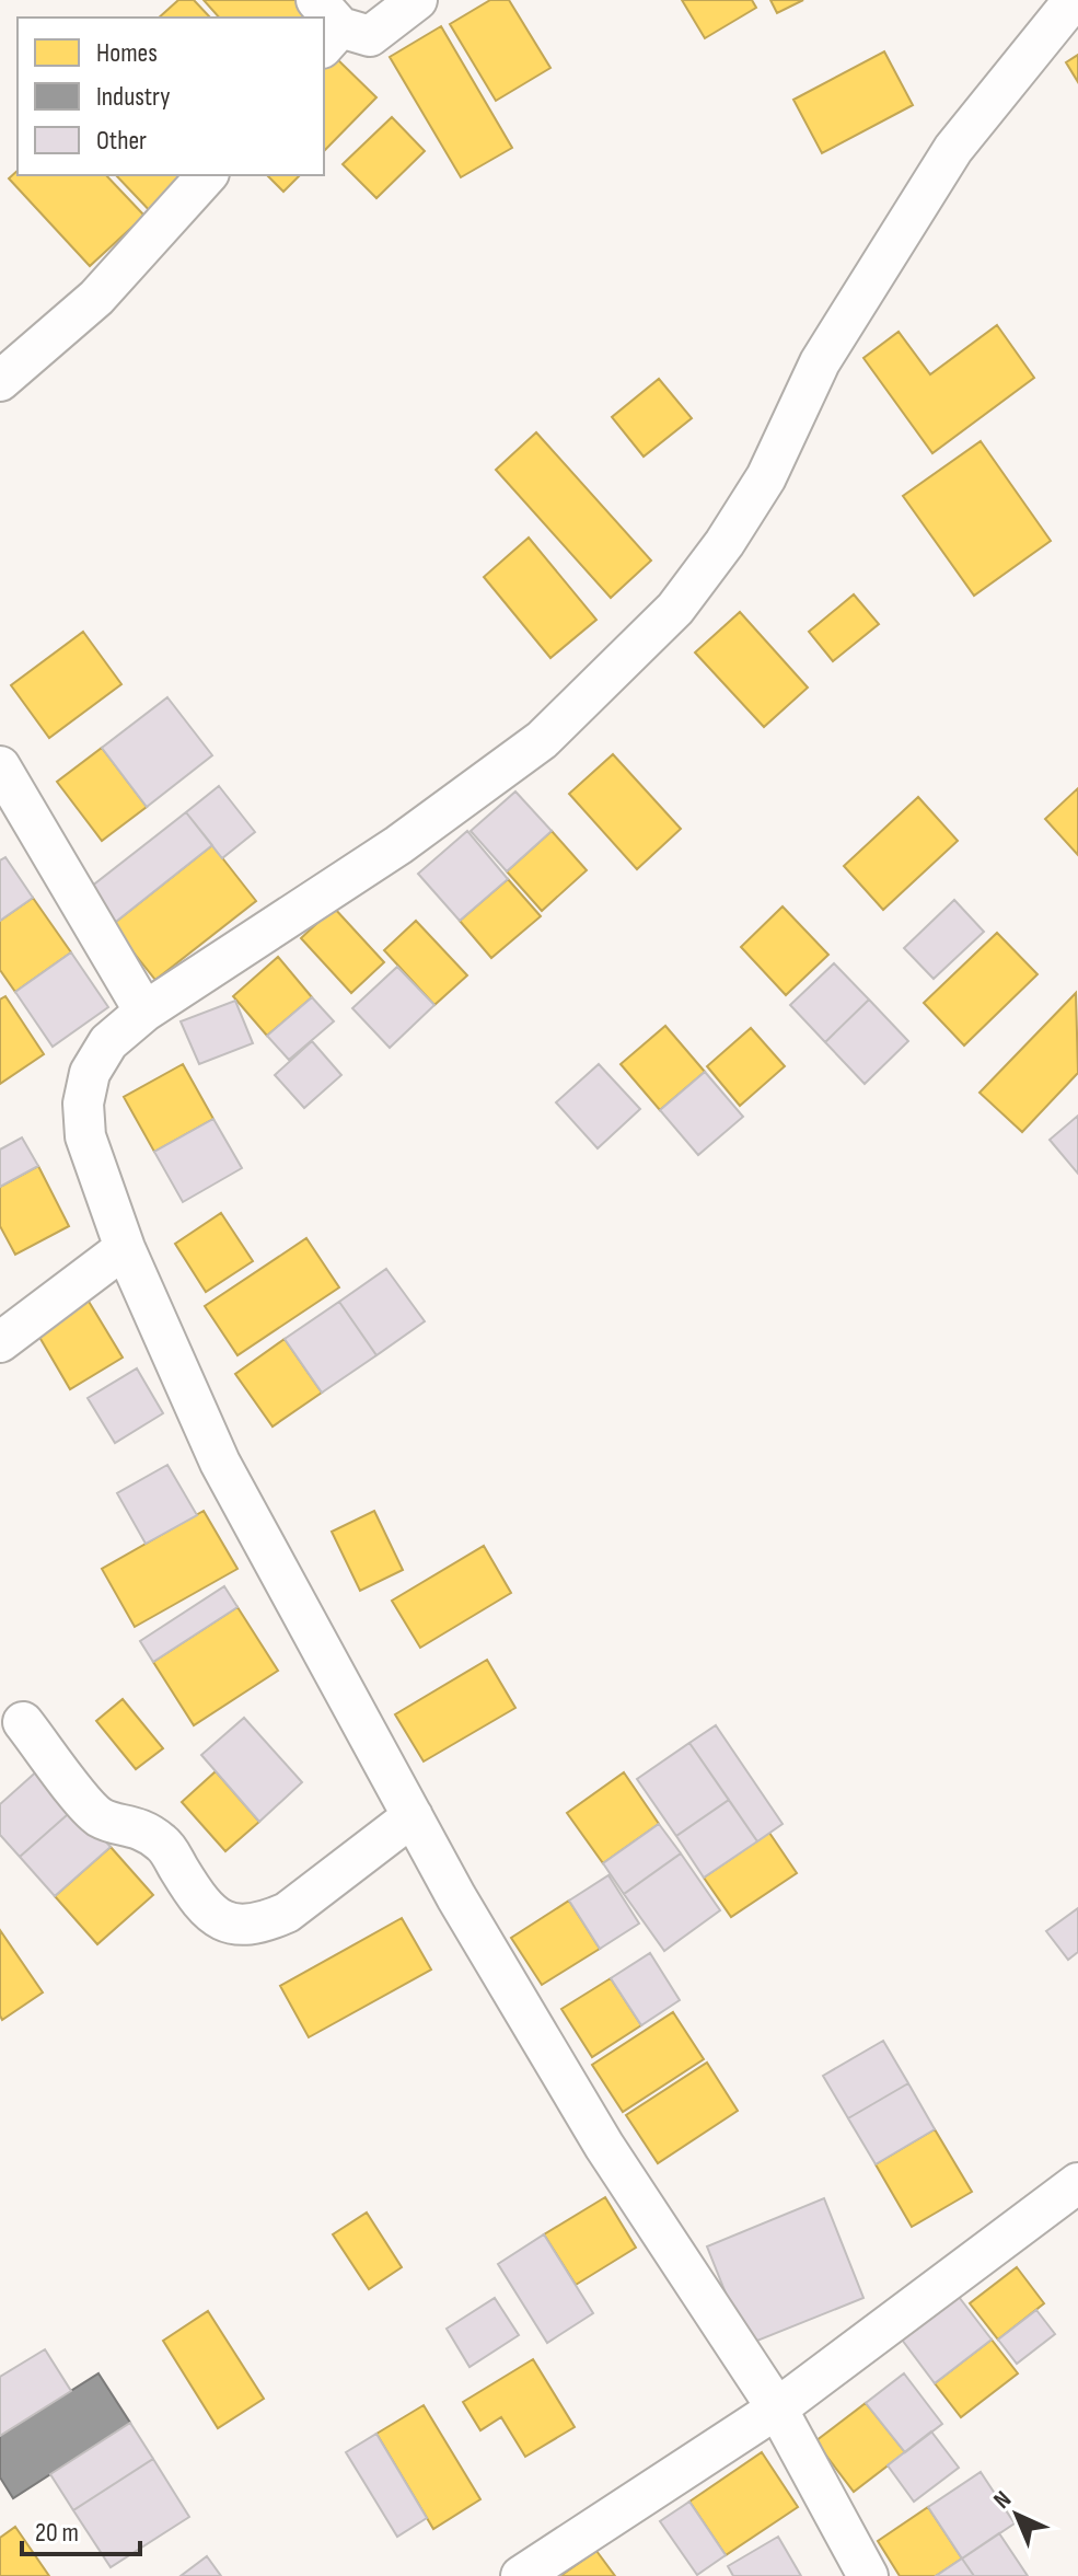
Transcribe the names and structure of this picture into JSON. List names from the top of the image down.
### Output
{
  "legend": ["Homes", "Industry", "Other"],
  "scale_bar": "20 m",
  "north": "top left"
}
